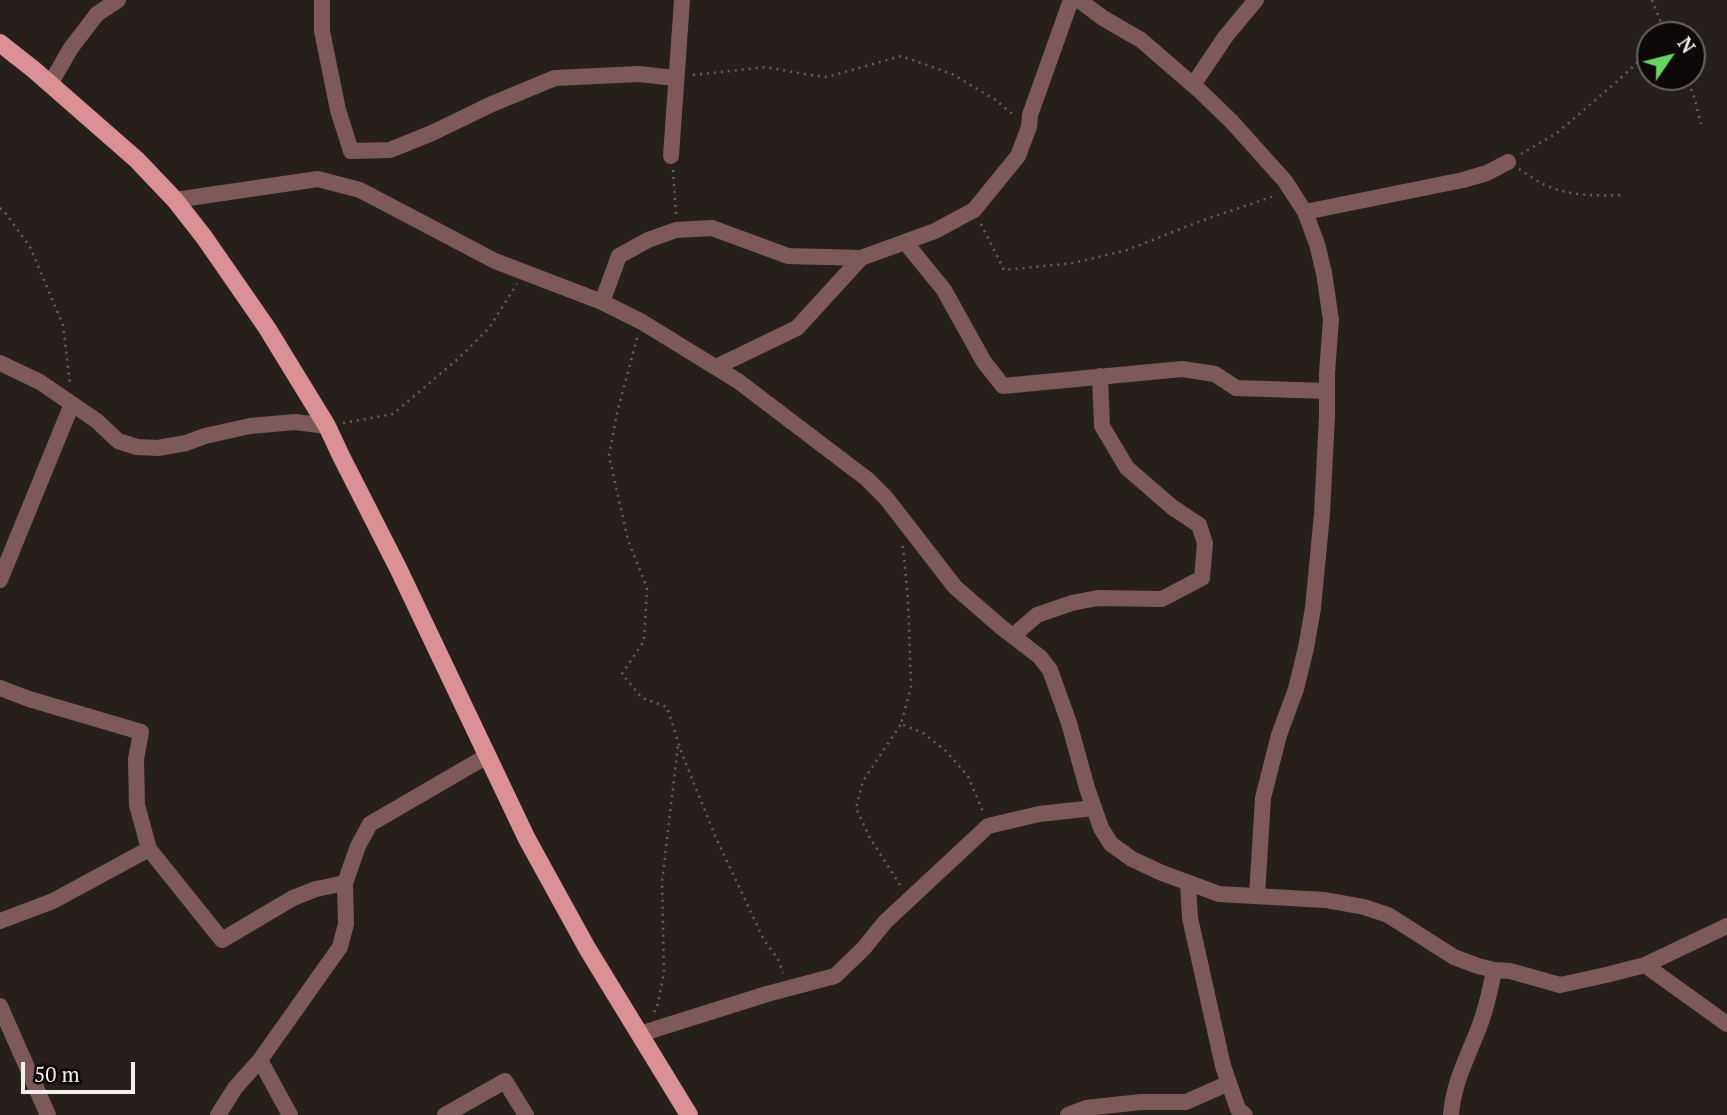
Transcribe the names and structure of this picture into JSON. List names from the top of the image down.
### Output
{
  "scale_bar": "50 m",
  "north": "top right"
}
